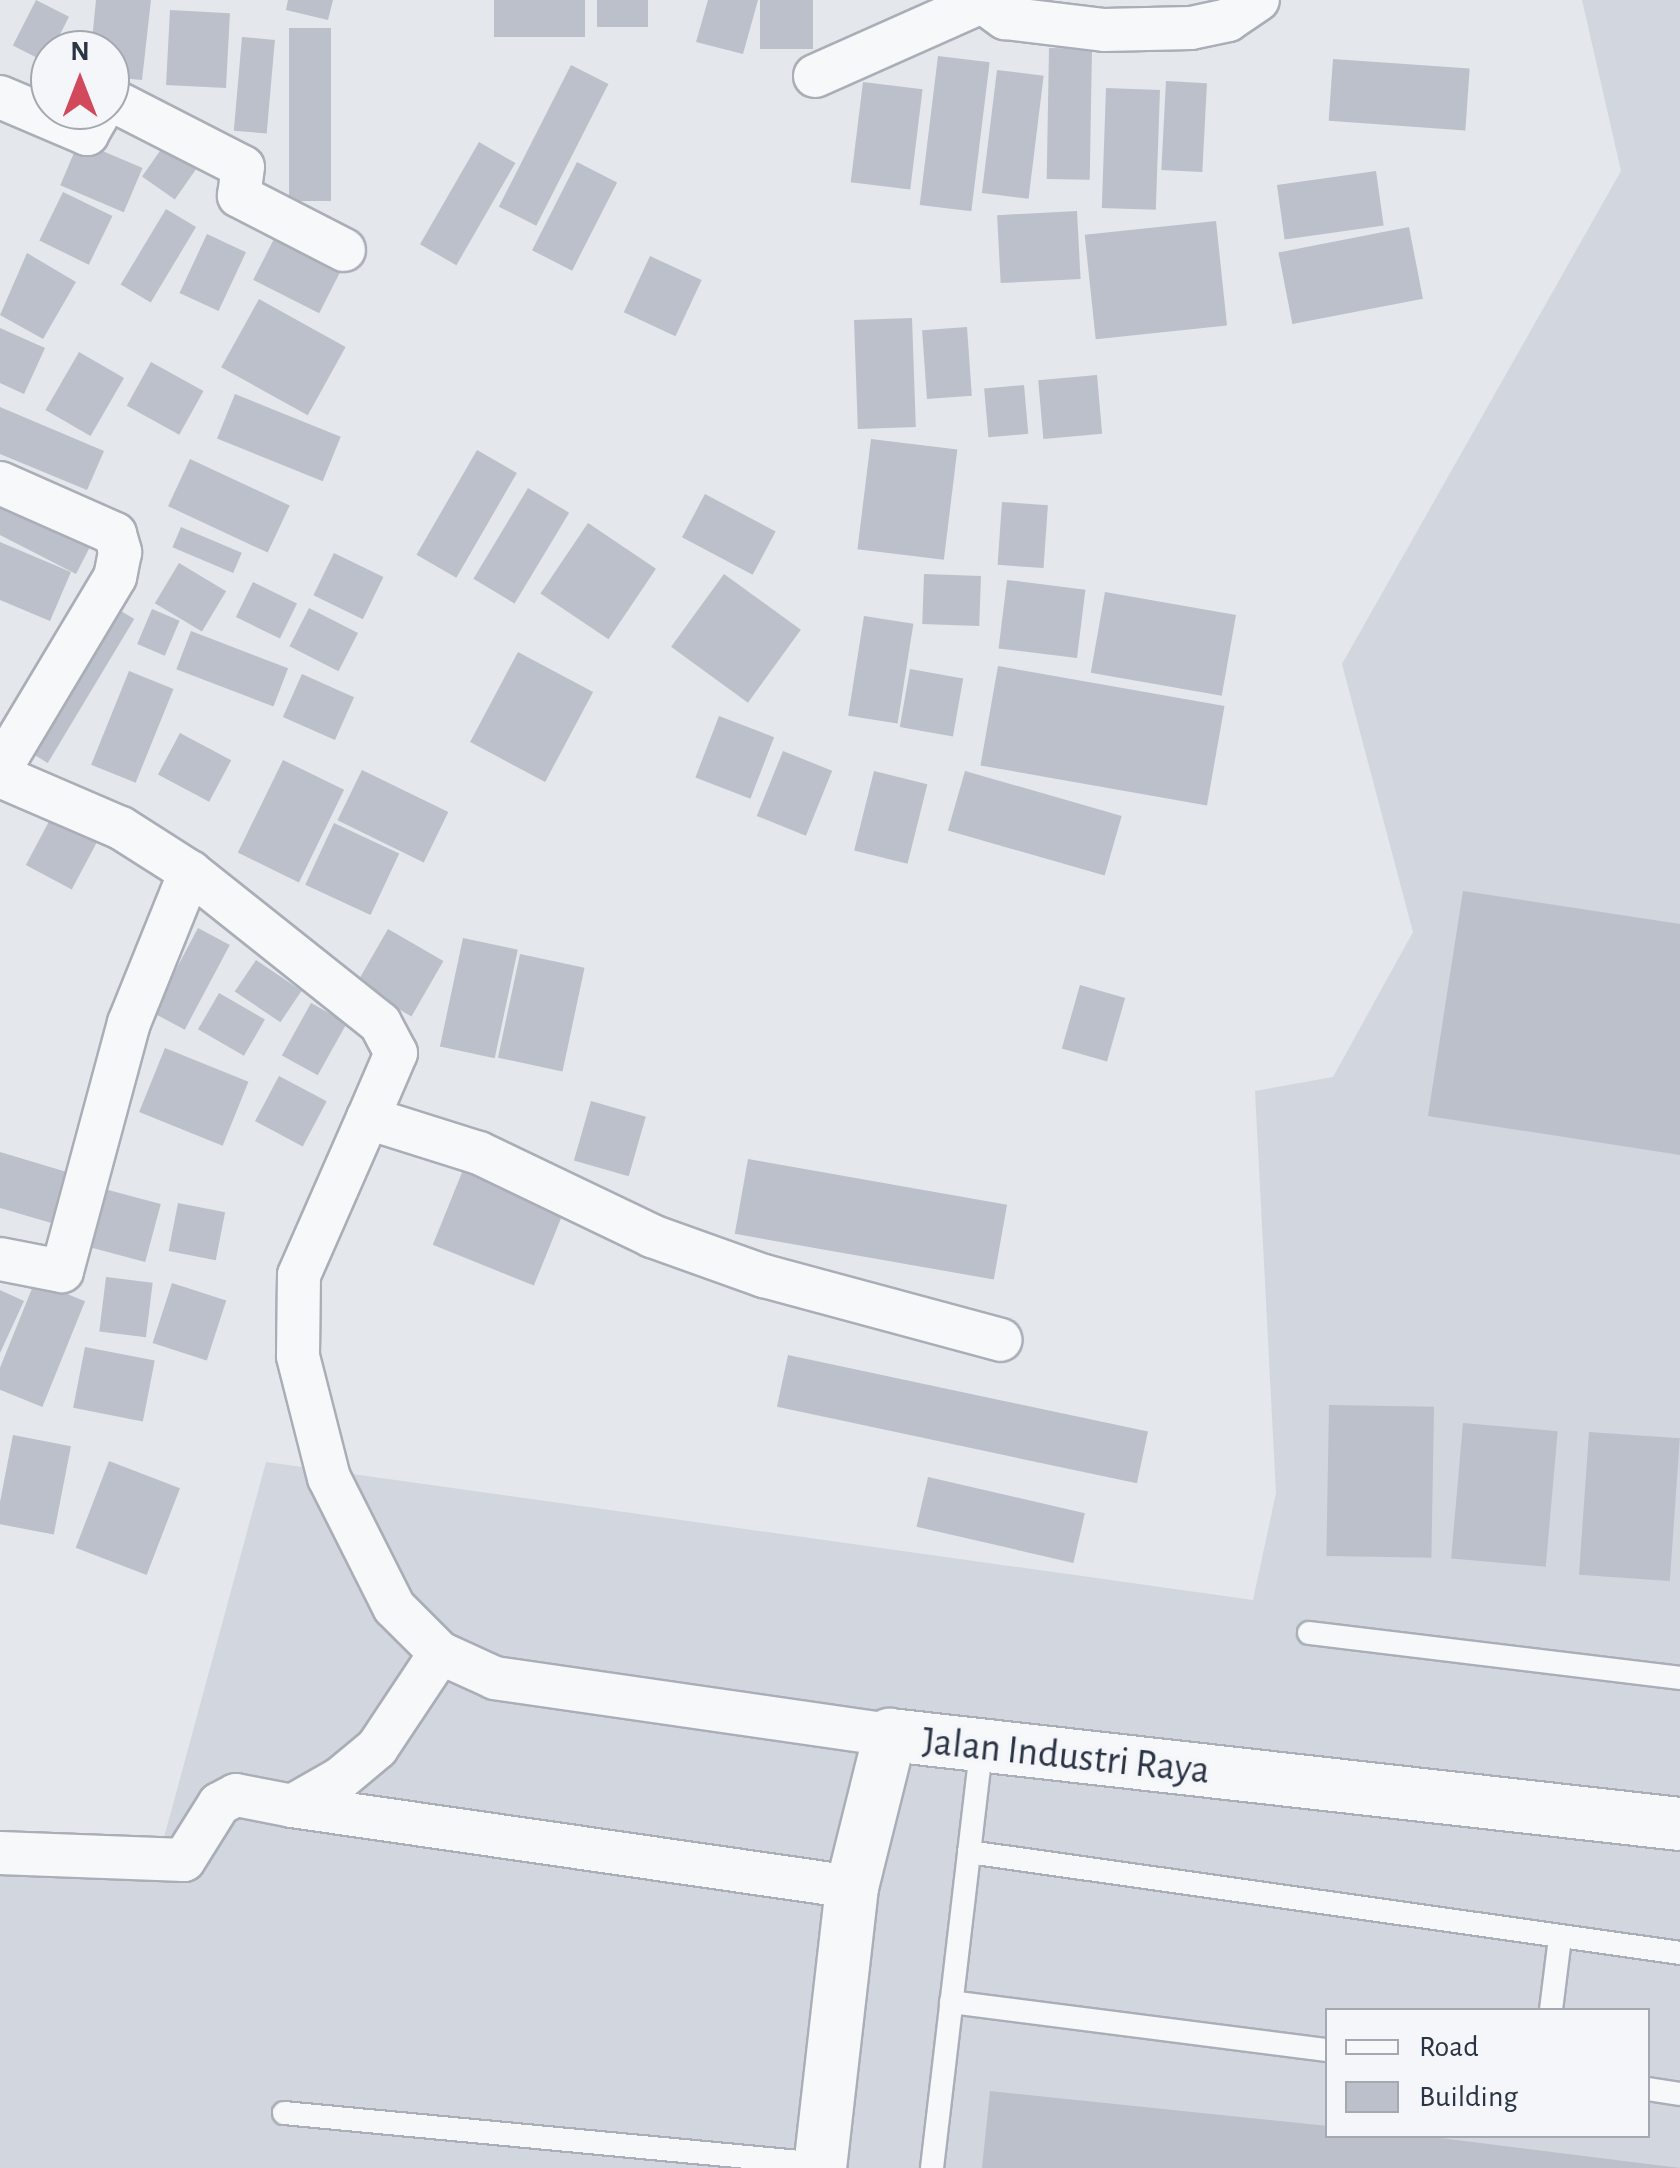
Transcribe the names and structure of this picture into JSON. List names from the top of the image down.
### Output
{
  "streets": {
    "street": ["Jalan Industri Raya"]
  },
  "legend": ["Road", "Building"],
  "north": "top"
}
